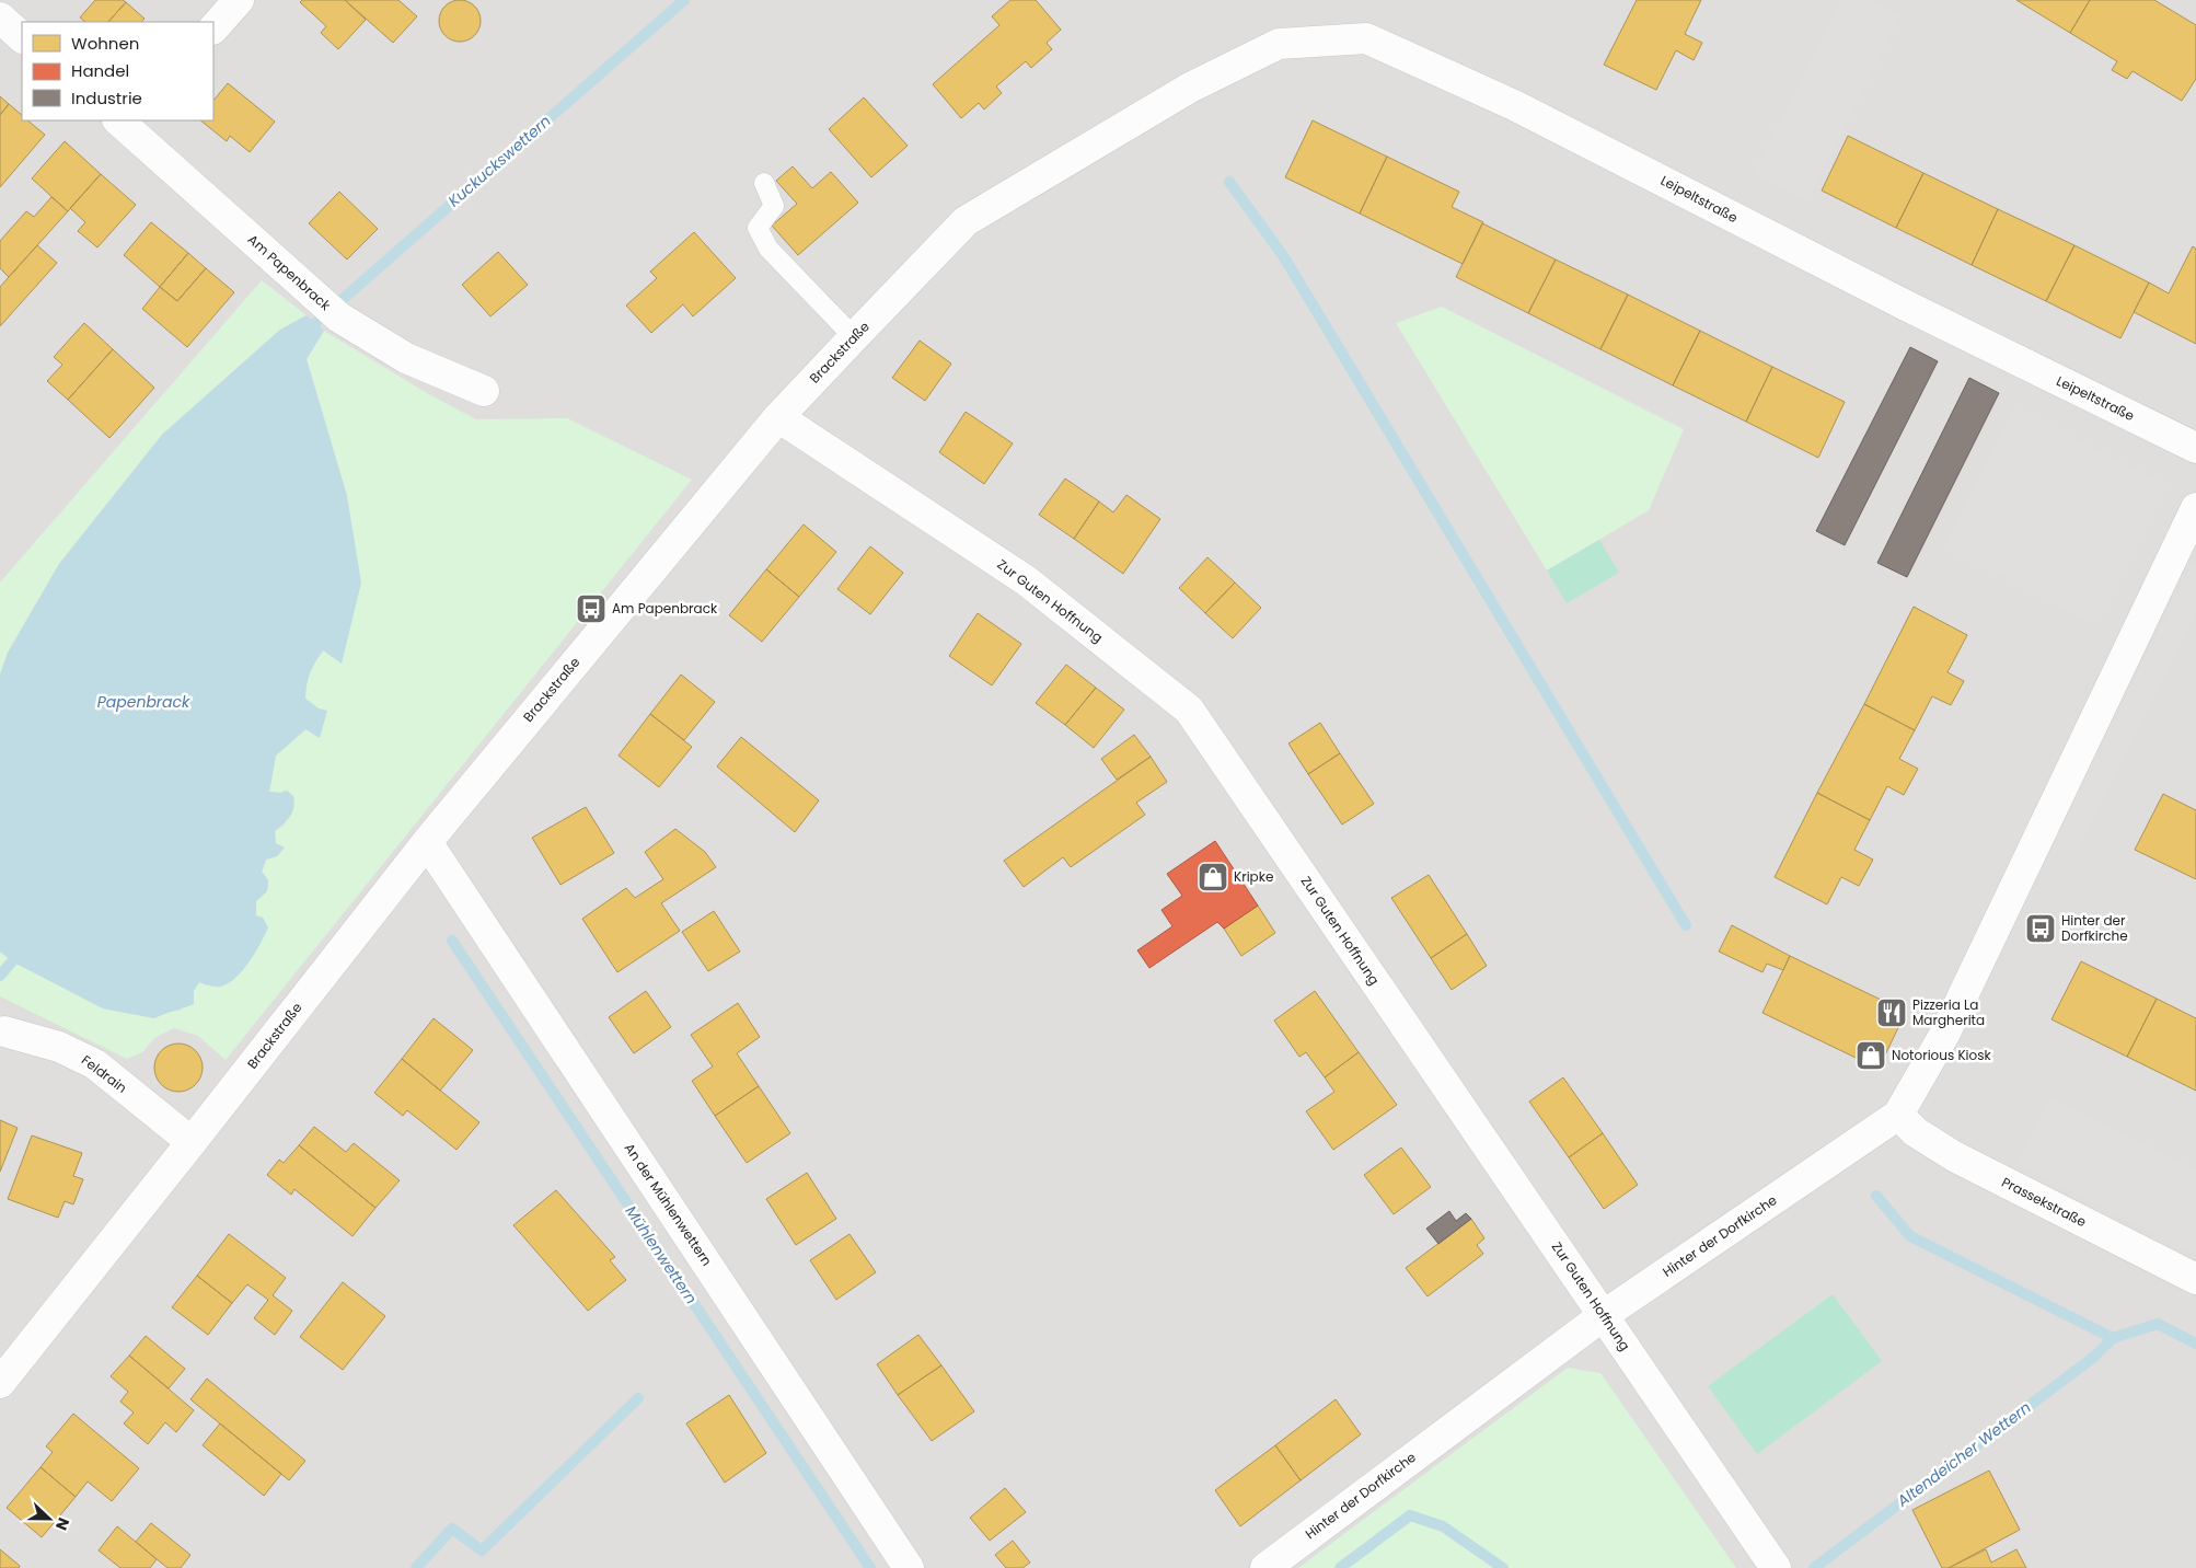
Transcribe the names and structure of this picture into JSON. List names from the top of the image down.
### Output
{
  "streets": {
    "street": [
      "Leipeltstraße",
      "Am Papenbrack",
      "Brackstraße",
      "Zur Guten Hoffnung",
      "Feldrain",
      "Prassekstraße",
      "An der Mühlenwettern",
      "Hinter der Dorfkirche"
    ]
  },
  "crossings": [
    ["Leipeltstraße", "Brackstraße"],
    ["Brackstraße", "Zur Guten Hoffnung"],
    ["Brackstraße", "Feldrain"],
    ["Brackstraße", "An der Mühlenwettern"],
    ["Zur Guten Hoffnung", "Hinter der Dorfkirche"],
    ["Prassekstraße", "Hinter der Dorfkirche"]
  ],
  "water": [
    "Kuckuckswettern",
    "Papenbrack",
    "Mühlenwettern",
    "Altendeicher Wettern"
  ],
  "places": {
    "bus stop": ["Am Papenbrack", "Hinter der Dorfkirche"],
    "shop": ["Kripke", "Notorious Kiosk"],
    "restaurant": ["Pizzeria La Margherita"]
  },
  "legend": ["Wohnen", "Handel", "Industrie"],
  "north": "right"
}
